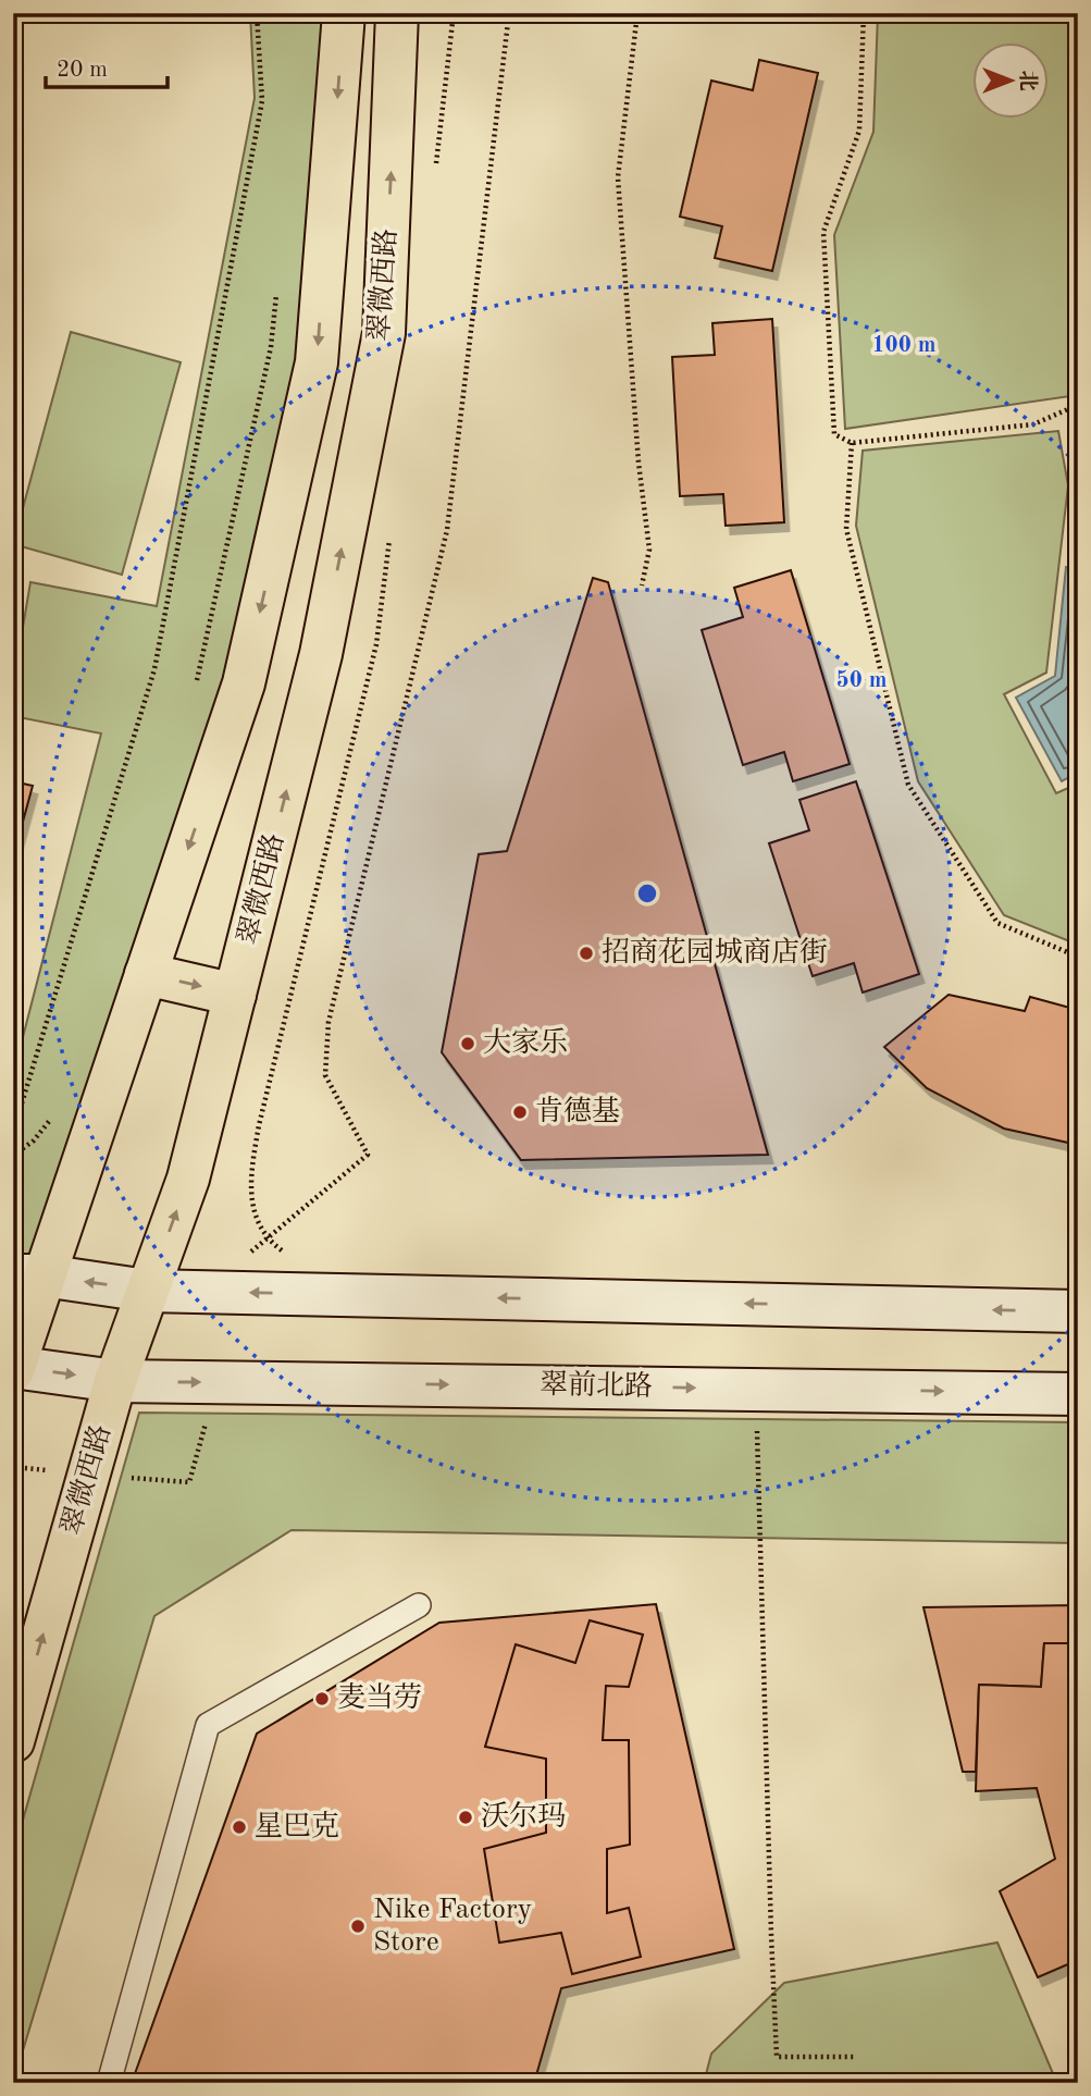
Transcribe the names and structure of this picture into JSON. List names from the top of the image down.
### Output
{
  "streets": {
    "main road": ["翠微西路", "翠前北路"]
  },
  "crossings": [
    ["翠微西路", "翠前北路"]
  ],
  "places": [
    "招商花园城商店街",
    "大家乐",
    "肯德基",
    "麦当劳",
    "沃尔玛",
    "星巴克",
    "Nike Factory Store"
  ],
  "scale_bar": "20 m",
  "north": "right",
  "rings": ["100 m", "50 m"]
}
